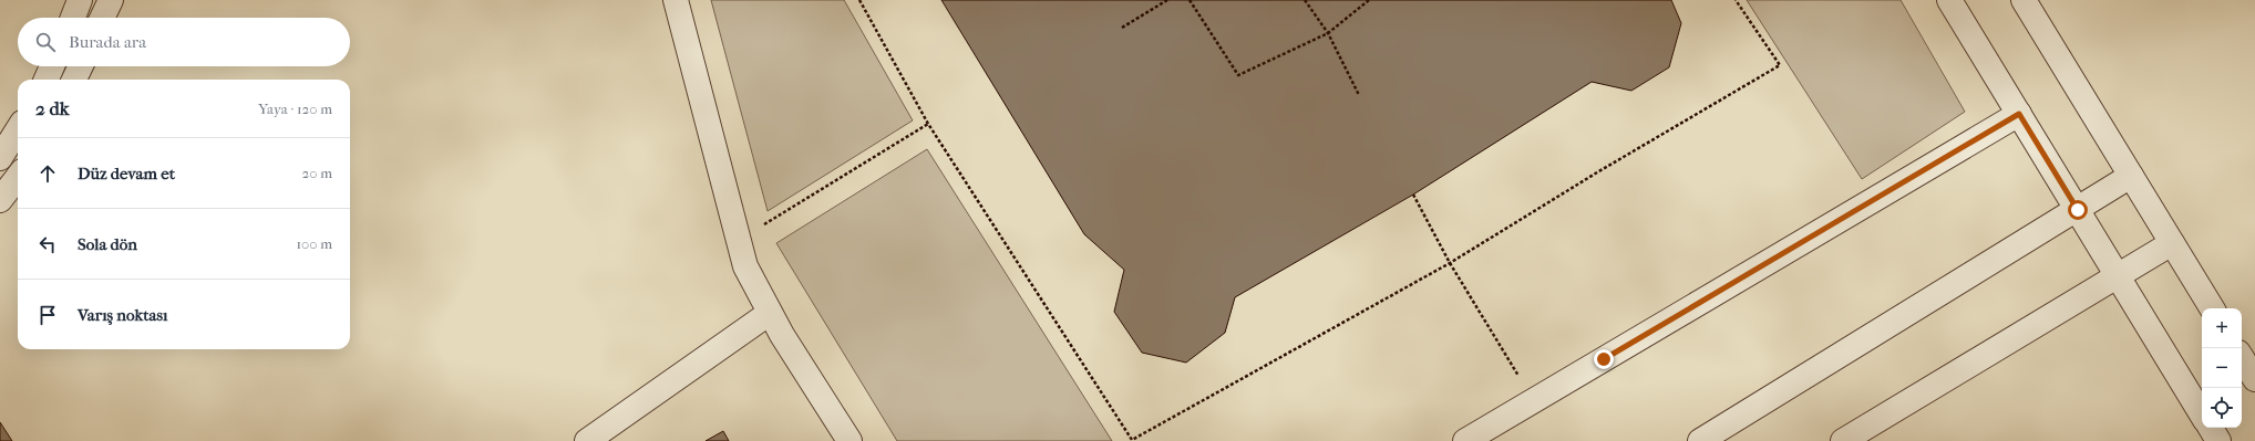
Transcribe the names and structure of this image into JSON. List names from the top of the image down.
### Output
{
  "page": {
    "search": "Burada ara",
    "heading": ["2 dk", "Yaya · 120 m"],
    "list": [
      ["Düz devam et", "20 m"],
      ["Sola dön", "100 m"],
      "Varış noktası"
    ],
    "map_buttons": ["+", "−"]
  }
}
